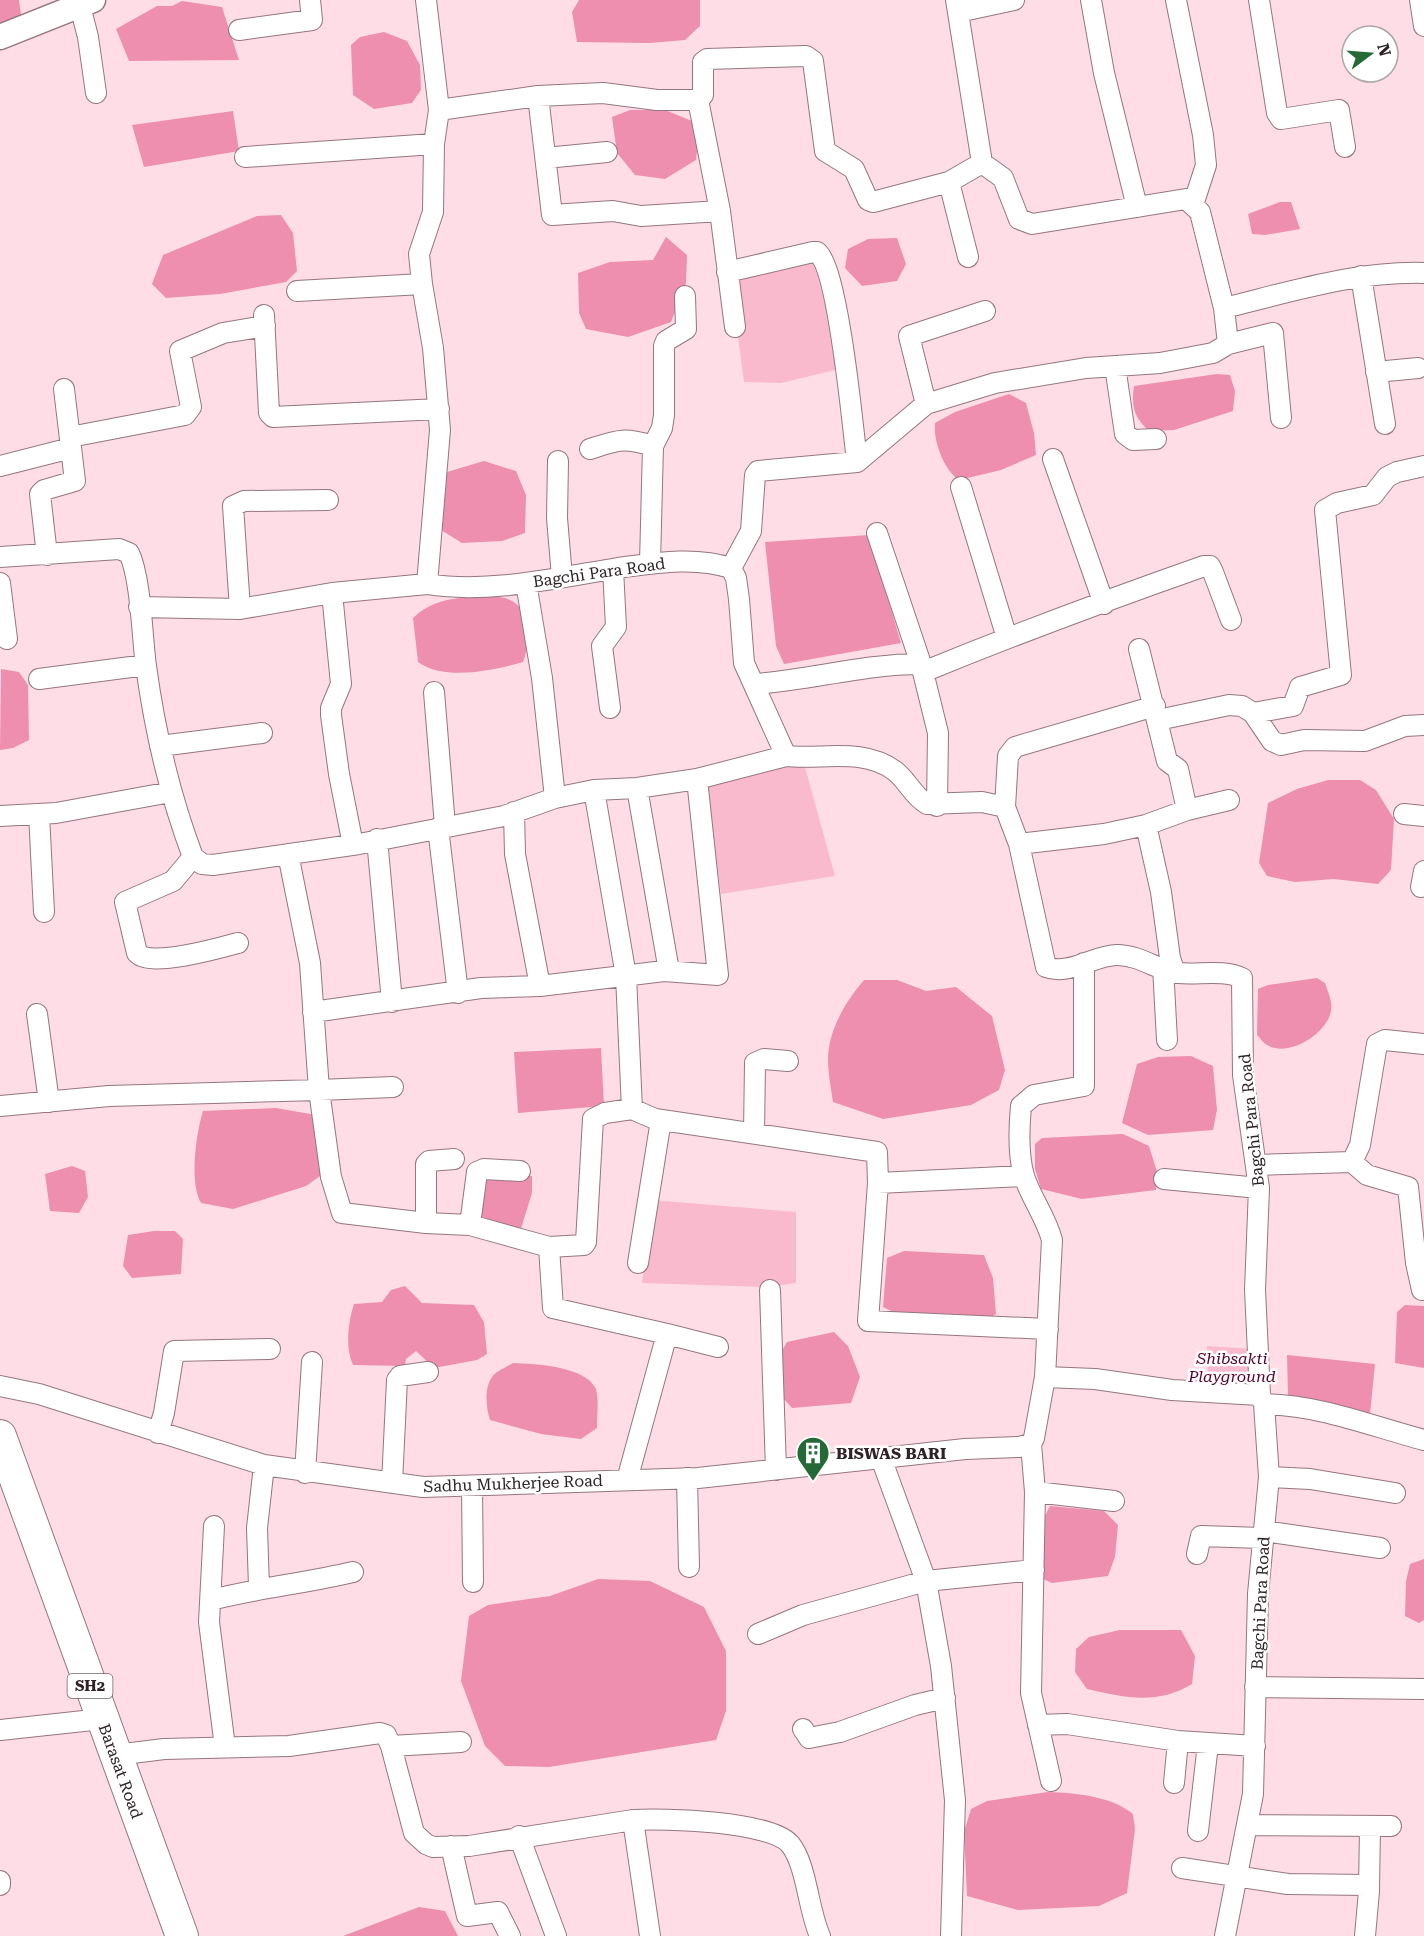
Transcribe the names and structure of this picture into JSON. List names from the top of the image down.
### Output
{
  "streets": {
    "main road": ["SH2", "Barasat Road"],
    "street": ["Bagchi Para Road", "Sadhu Mukherjee Road"]
  },
  "parks": ["Shibsakti Playground"],
  "places": {
    "building": ["BISWAS BARI"]
  },
  "north": "right"
}
